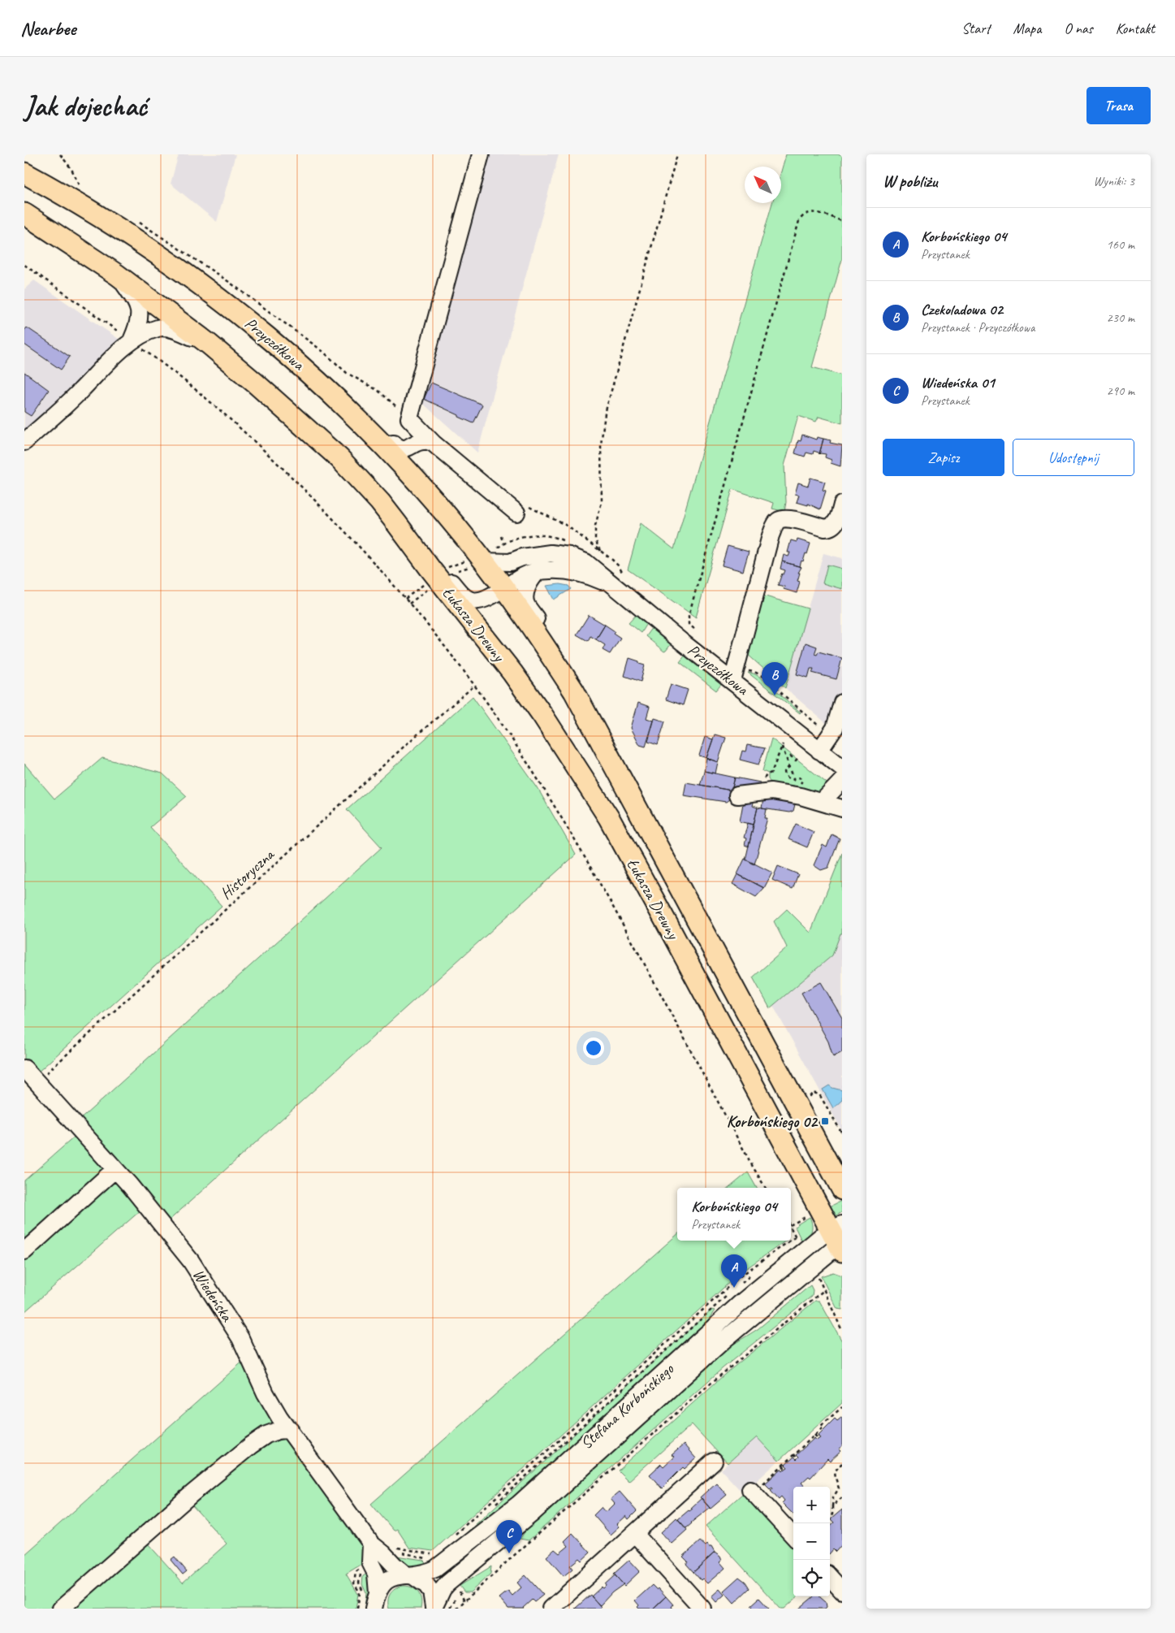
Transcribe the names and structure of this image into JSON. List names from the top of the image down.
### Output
{
  "streets": {
    "main road": ["Przyczółkowa", "Łukasza Drewny"],
    "street": ["Wiedeńska", "Stefana Korbońskiego"],
    "path": ["Historyczna"]
  },
  "crossings": [
    ["Przyczółkowa", "Łukasza Drewny"],
    ["Łukasza Drewny", "Stefana Korbońskiego"],
    ["Historyczna", "Wiedeńska"],
    ["Wiedeńska", "Stefana Korbońskiego"]
  ],
  "places": {
    "transit": ["Korbońskiego 02"]
  },
  "north": "top left",
  "page": {
    "header": "Nearbee",
    "nav": [
      "Start",
      "Mapa",
      "O nas",
      "Kontakt"
    ],
    "buttons": [
      "Trasa",
      ["Zapisz", "Udostępnij"]
    ],
    "title": "Jak dojechać",
    "heading": ["W pobliżu", "Wyniki: 3"],
    "list": [
      {
        "mark": "A",
        "name": "Korbońskiego 04",
        "note": "Przystanek",
        "value": "160 m"
      },
      {
        "mark": "B",
        "name": "Czekoladowa 02",
        "note": "Przystanek · Przyczółkowa",
        "value": "230 m"
      },
      {
        "mark": "C",
        "name": "Wiedeńska 01",
        "note": "Przystanek",
        "value": "290 m"
      }
    ],
    "pins": ["B", "A", "C"],
    "popup": ["Korbońskiego 04", "Przystanek"],
    "map_buttons": ["+", "−"]
  }
}
